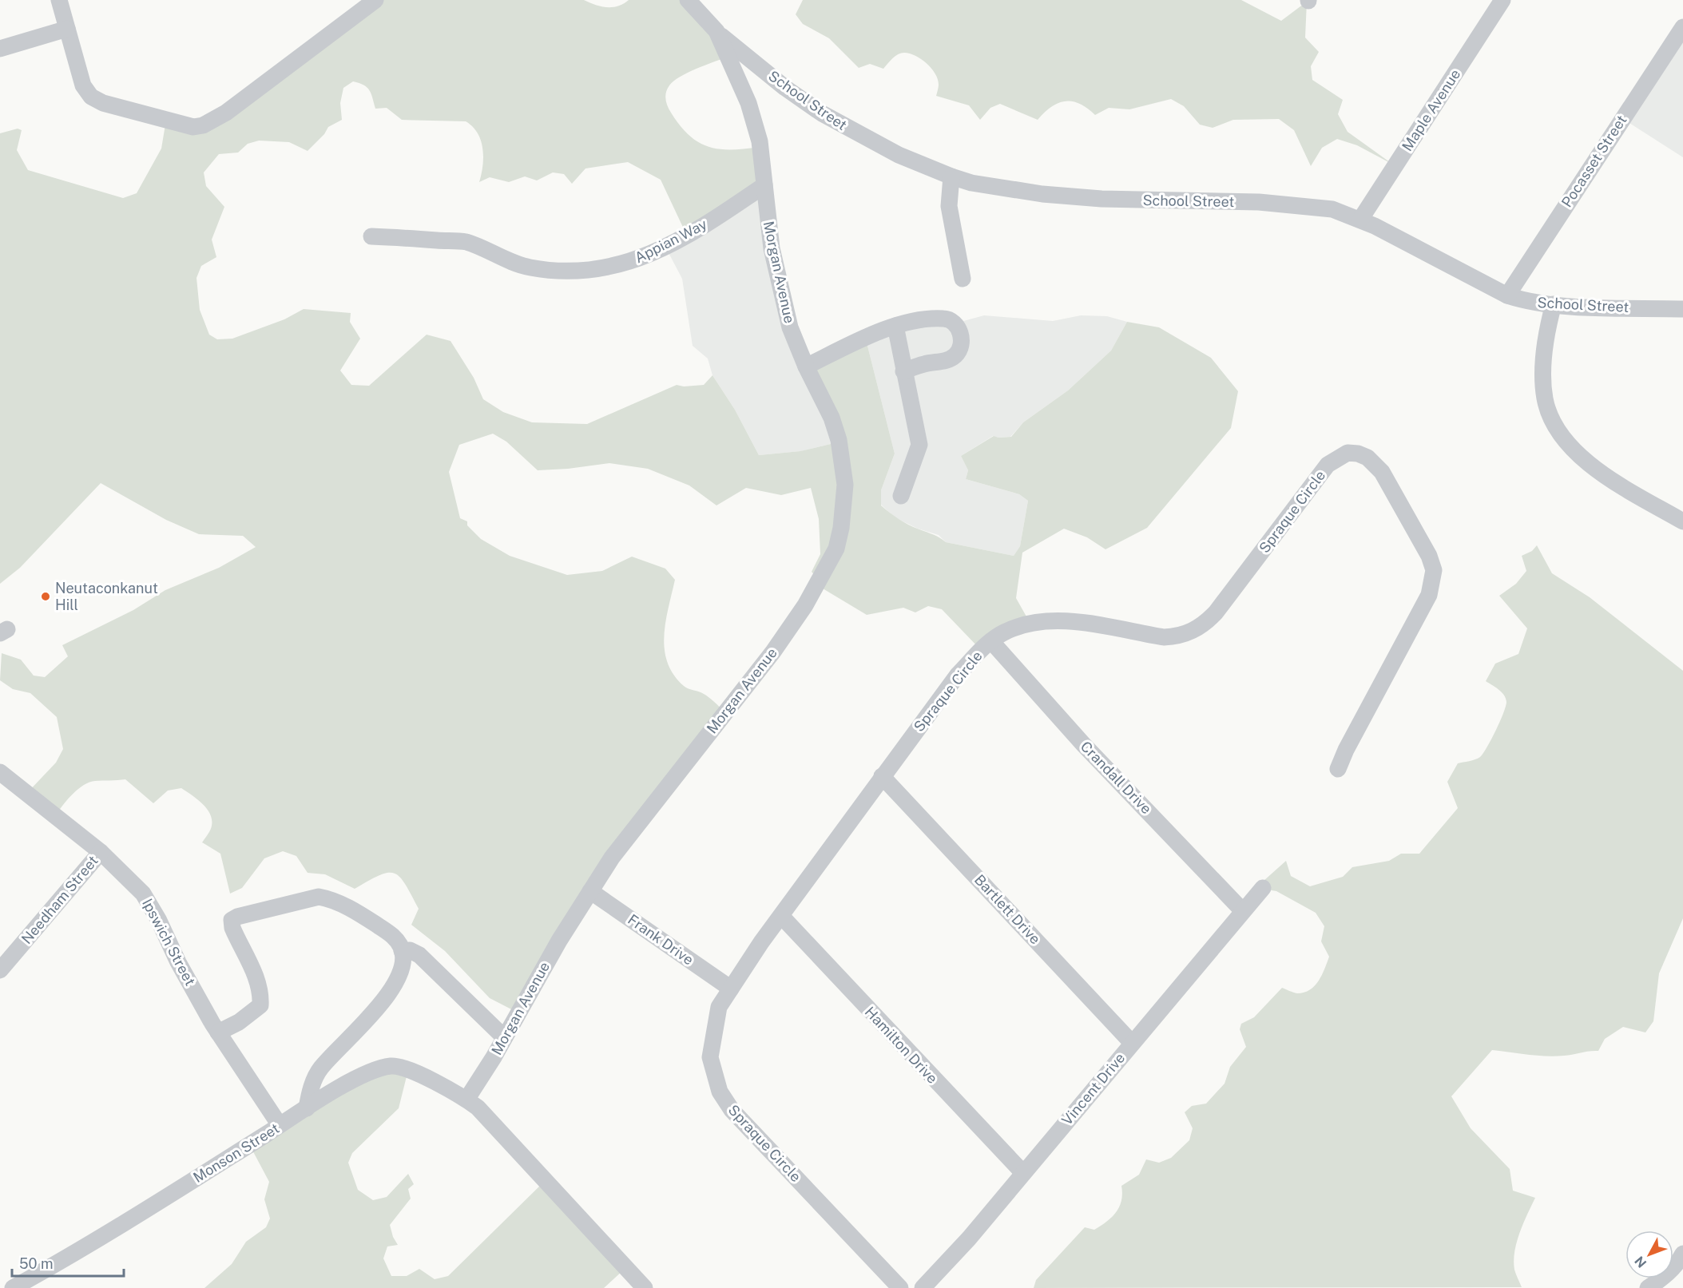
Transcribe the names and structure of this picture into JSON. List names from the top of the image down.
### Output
{
  "streets": {
    "street": [
      "School Street",
      "Maple Avenue",
      "Pocasset Street",
      "Appian Way",
      "Morgan Avenue",
      "Spraque Circle",
      "Crandall Drive",
      "Needham Street",
      "Bartlett Drive",
      "Frank Drive",
      "Ipswich Street",
      "Hamilton Drive",
      "Vincent Drive",
      "Monson Street"
    ]
  },
  "crossings": [
    ["School Street", "Maple Avenue"],
    ["School Street", "Pocasset Street"],
    ["School Street", "Morgan Avenue"],
    ["Appian Way", "Morgan Avenue"],
    ["Morgan Avenue", "Frank Drive"],
    ["Morgan Avenue", "Monson Street"],
    ["Spraque Circle", "Crandall Drive"],
    ["Spraque Circle", "Bartlett Drive"],
    ["Spraque Circle", "Frank Drive"],
    ["Spraque Circle", "Hamilton Drive"],
    ["Crandall Drive", "Vincent Drive"],
    ["Needham Street", "Ipswich Street"],
    ["Bartlett Drive", "Vincent Drive"],
    ["Ipswich Street", "Monson Street"],
    ["Hamilton Drive", "Vincent Drive"]
  ],
  "places": ["Neutaconkanut Hill"],
  "scale_bar": "50 m",
  "north": "bottom left"
}
